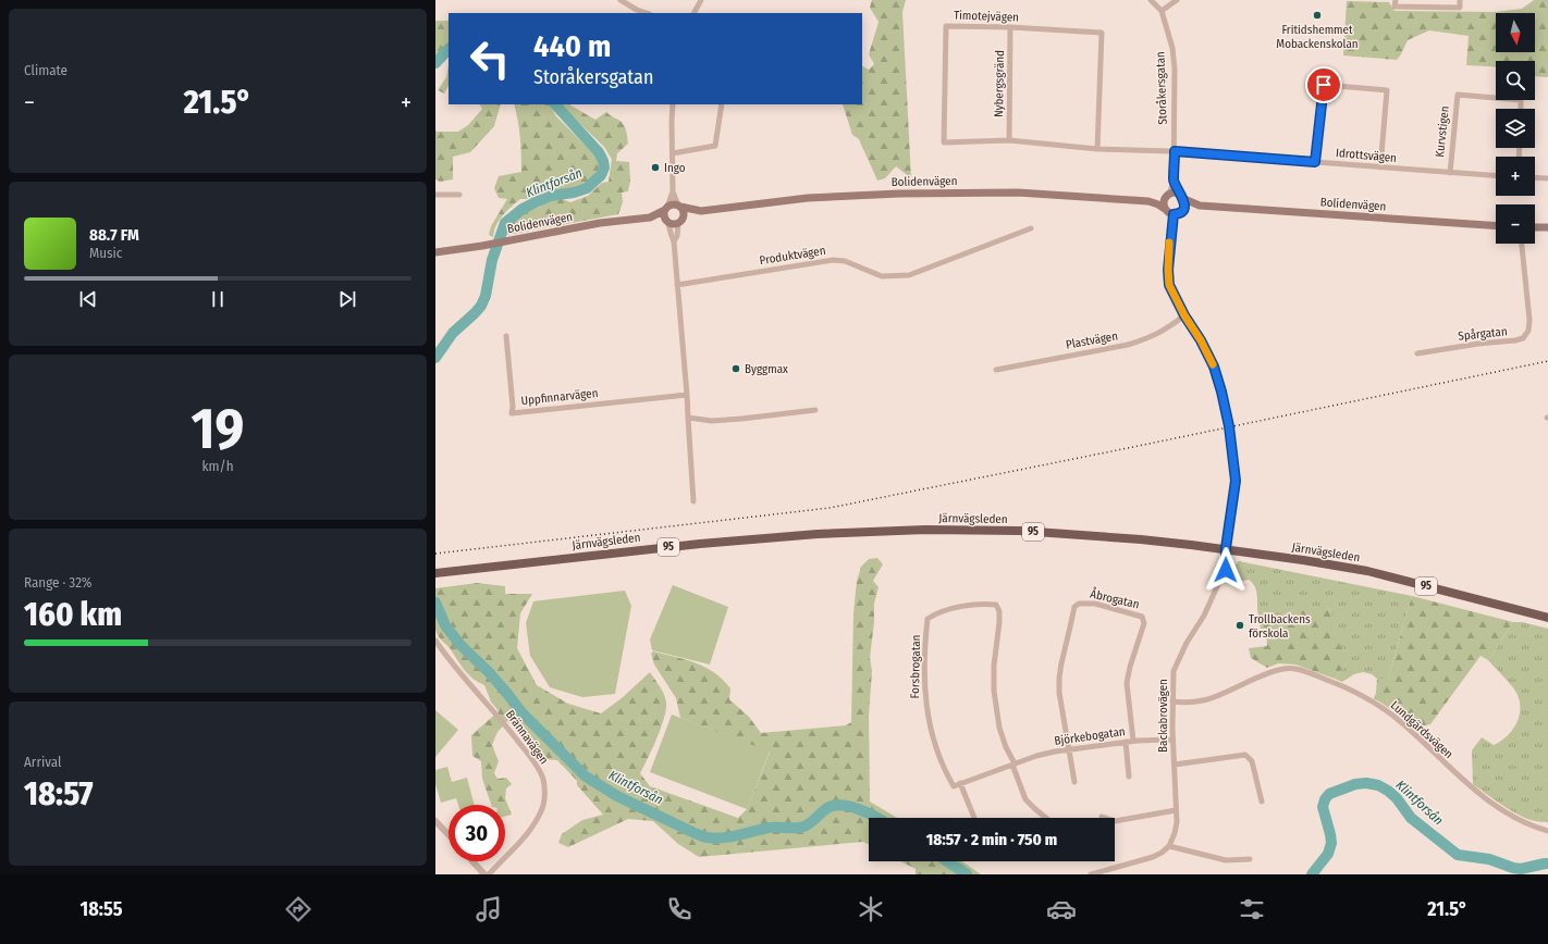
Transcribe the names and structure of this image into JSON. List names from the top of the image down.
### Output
{
  "streets": {
    "main road": ["Bolidenvägen", "Järnvägsleden", "95"],
    "street": [
      "Timotejvägen",
      "Nybergsgränd",
      "Storåkersgatan",
      "Kurvstigen",
      "Idrottsvägen",
      "Produktvägen",
      "Spårgatan",
      "Plastvägen",
      "Uppfinnarvägen",
      "Åbrogatan",
      "Forsbrogatan",
      "Backabrovägen",
      "Lundgärdsvägen",
      "Björkebogatan",
      "Brännavägen"
    ]
  },
  "crossings": [
    ["Timotejvägen", "Nybergsgränd"],
    ["Timotejvägen", "Storåkersgatan"],
    ["Timotejvägen", "Idrottsvägen"],
    ["Storåkersgatan", "Idrottsvägen"],
    ["Storåkersgatan", "Bolidenvägen"],
    ["Storåkersgatan", "Backabrovägen"],
    ["Kurvstigen", "Idrottsvägen"],
    ["Bolidenvägen", "Backabrovägen"],
    ["Plastvägen", "Backabrovägen"],
    ["Järnvägsleden", "Backabrovägen"],
    ["Åbrogatan", "Björkebogatan"],
    ["Forsbrogatan", "Björkebogatan"],
    ["Backabrovägen", "Lundgärdsvägen"],
    ["Backabrovägen", "Björkebogatan"]
  ],
  "water": ["Klintforsån"],
  "places": [
    "Fritidshemmet Mobackenskolan",
    "Ingo",
    "Byggmax",
    "Trollbackens förskola"
  ],
  "north": "bottom",
  "page": {
    "tile": [
      "Climate",
      ["19", "km/h"],
      ["Range · 32%", "160 km"],
      ["Arrival", "18:57"]
    ],
    "map_buttons": ["+", "−"],
    "turn": ["440 m", "Storåkersgatan"],
    "heat": ["−", "21.5°", "+"],
    "song": ["88.7 FM", "Music"],
    "limit": "30",
    "trip": "18:57 · 2 min · 750 m",
    "tabs": ["18:55", "21.5°"]
  }
}
